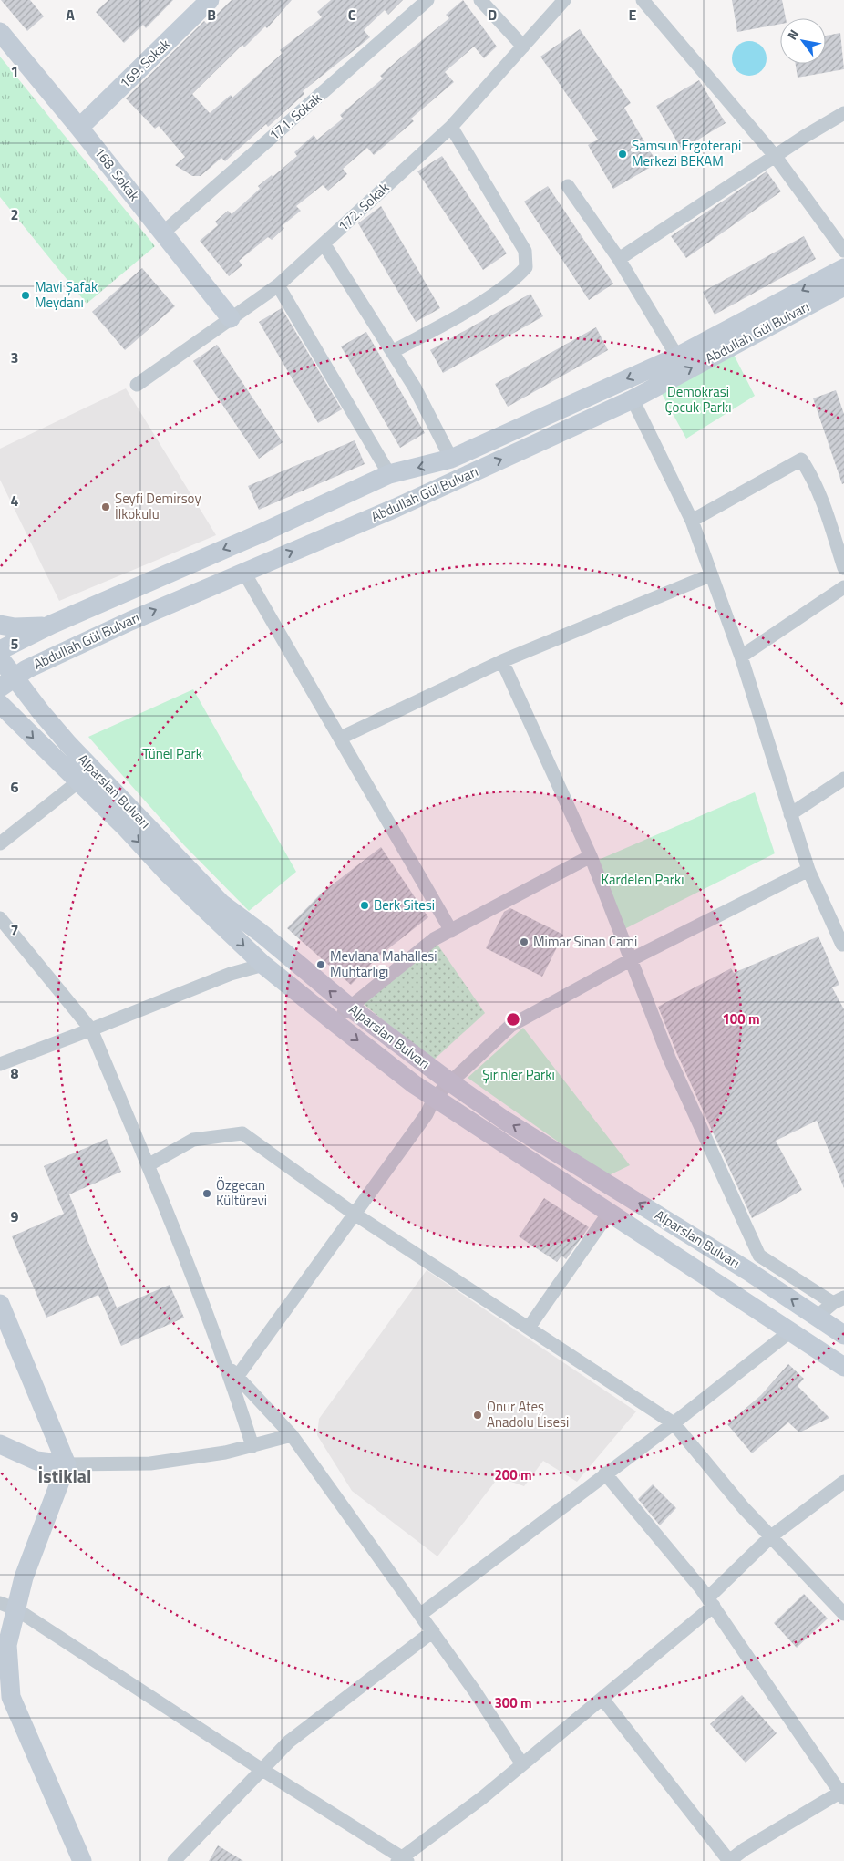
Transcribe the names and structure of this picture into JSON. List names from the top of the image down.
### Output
{
  "streets": {
    "main road": [
      "169. Sokak",
      "168. Sokak",
      "Abdullah Gül Bulvarı",
      "Alparslan Bulvarı"
    ],
    "street": ["171. Sokak", "172. Sokak"]
  },
  "crossings": [
    ["169. Sokak", "168. Sokak"],
    ["171. Sokak", "168. Sokak"],
    ["168. Sokak", "172. Sokak"],
    ["Abdullah Gül Bulvarı", "Alparslan Bulvarı"]
  ],
  "districts": ["İstiklal"],
  "parks": [
    "Demokrasi Çocuk Parkı",
    "Tünel Park",
    "Kardelen Parkı",
    "Şirinler Parkı"
  ],
  "places": [
    "Samsun Ergoterapi Merkezi BEKAM",
    "Mavi Şafak Meydanı",
    "Seyfi Demirsoy İlkokulu",
    "Berk Sitesi",
    "Mimar Sinan Cami",
    "Mevlana Mahallesi Muhtarlığı",
    "Özgecan Kültürevi",
    "Onur Ateş Anadolu Lisesi"
  ],
  "north": "top left",
  "grid": {
    "columns": [
      "A",
      "B",
      "C",
      "D",
      "E"
    ],
    "rows": [
      "1",
      "2",
      "3",
      "4",
      "5",
      "6",
      "7",
      "8",
      "9"
    ]
  },
  "rings": ["100 m", "200 m", "300 m"]
}
